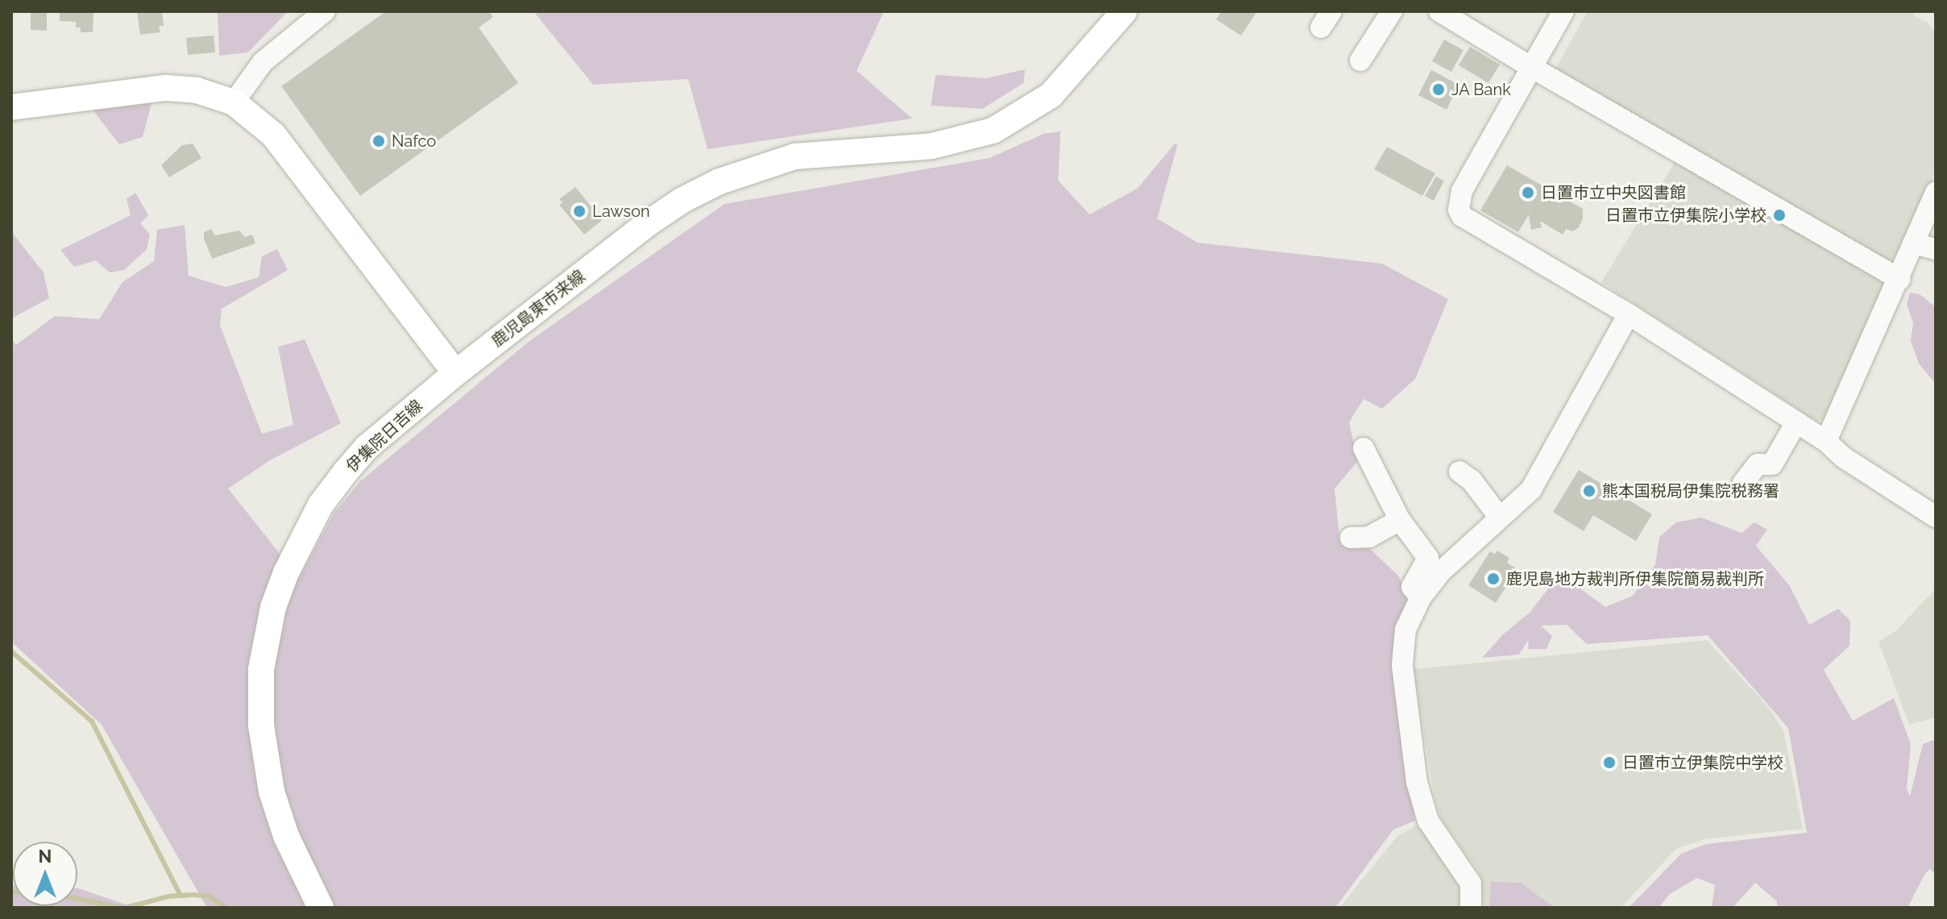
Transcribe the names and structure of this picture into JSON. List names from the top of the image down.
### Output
{
  "streets": {
    "main road": ["鹿児島東市来線", "伊集院日吉線"]
  },
  "crossings": [
    ["鹿児島東市来線", "伊集院日吉線"]
  ],
  "places": [
    "JA Bank",
    "Nafco",
    "日置市立中央図書館",
    "Lawson",
    "日置市立伊集院小学校",
    "熊本国税局伊集院税務署",
    "鹿児島地方裁判所伊集院簡易裁判所",
    "日置市立伊集院中学校"
  ],
  "north": "top"
}
